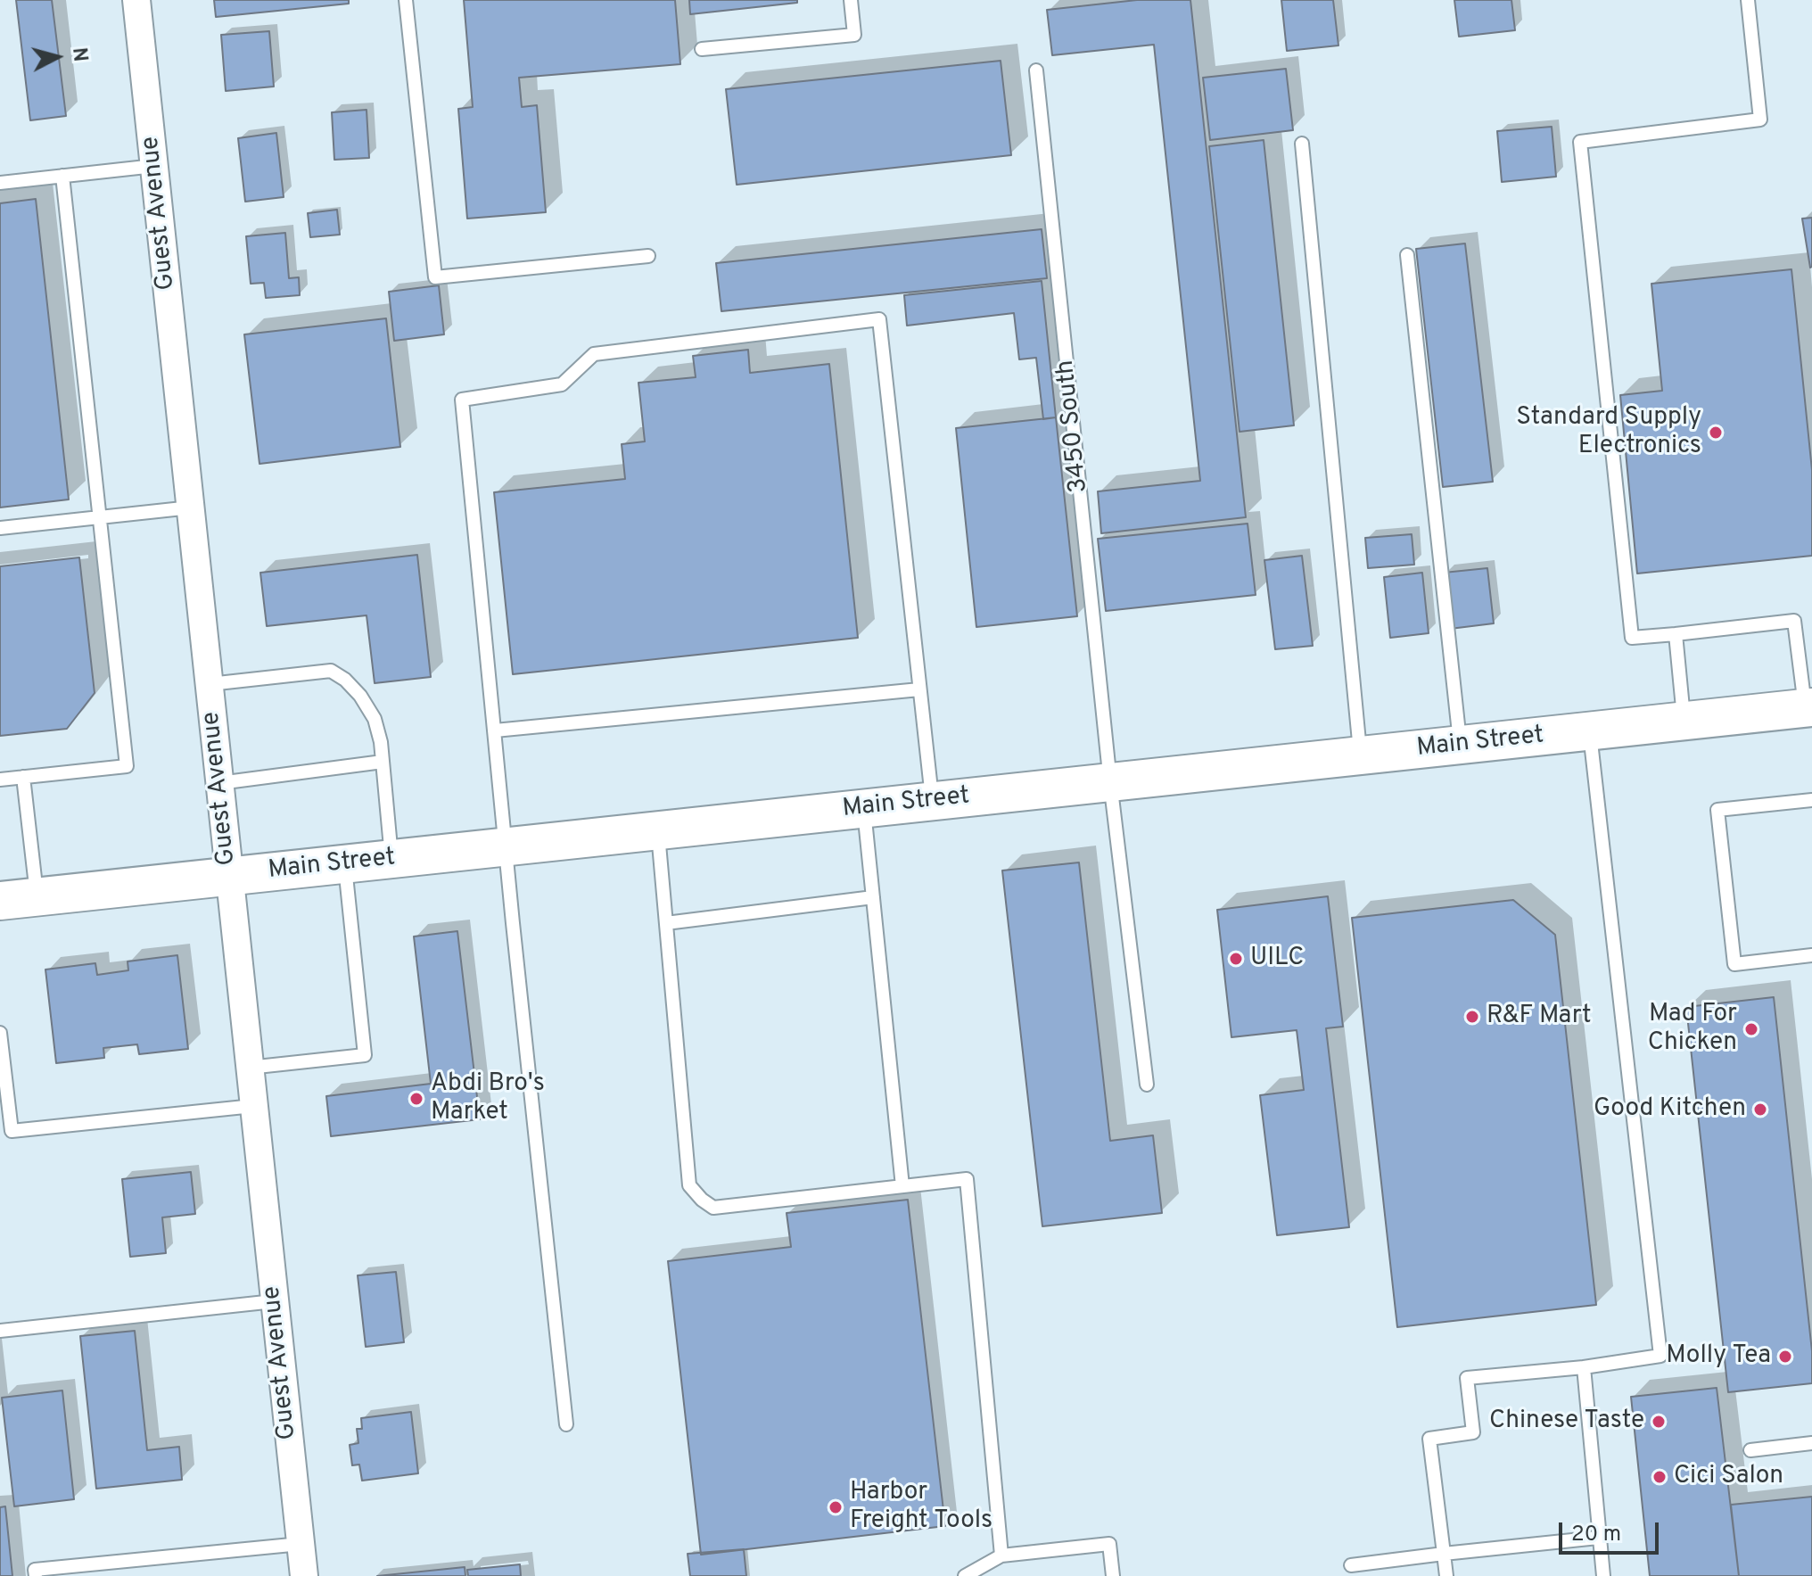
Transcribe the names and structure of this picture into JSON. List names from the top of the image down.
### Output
{
  "streets": {
    "street": ["Guest Avenue", "Main Street"],
    "lane": ["3450 South"]
  },
  "crossings": [
    ["Guest Avenue", "Main Street"],
    ["3450 South", "Main Street"]
  ],
  "places": [
    "Standard Supply Electronics",
    "UILC",
    "R&F Mart",
    "Mad For Chicken",
    "Abdi Bro's Market",
    "Good Kitchen",
    "Molly Tea",
    "Chinese Taste",
    "Cici Salon",
    "Harbor Freight Tools"
  ],
  "scale_bar": "20 m",
  "north": "right"
}
